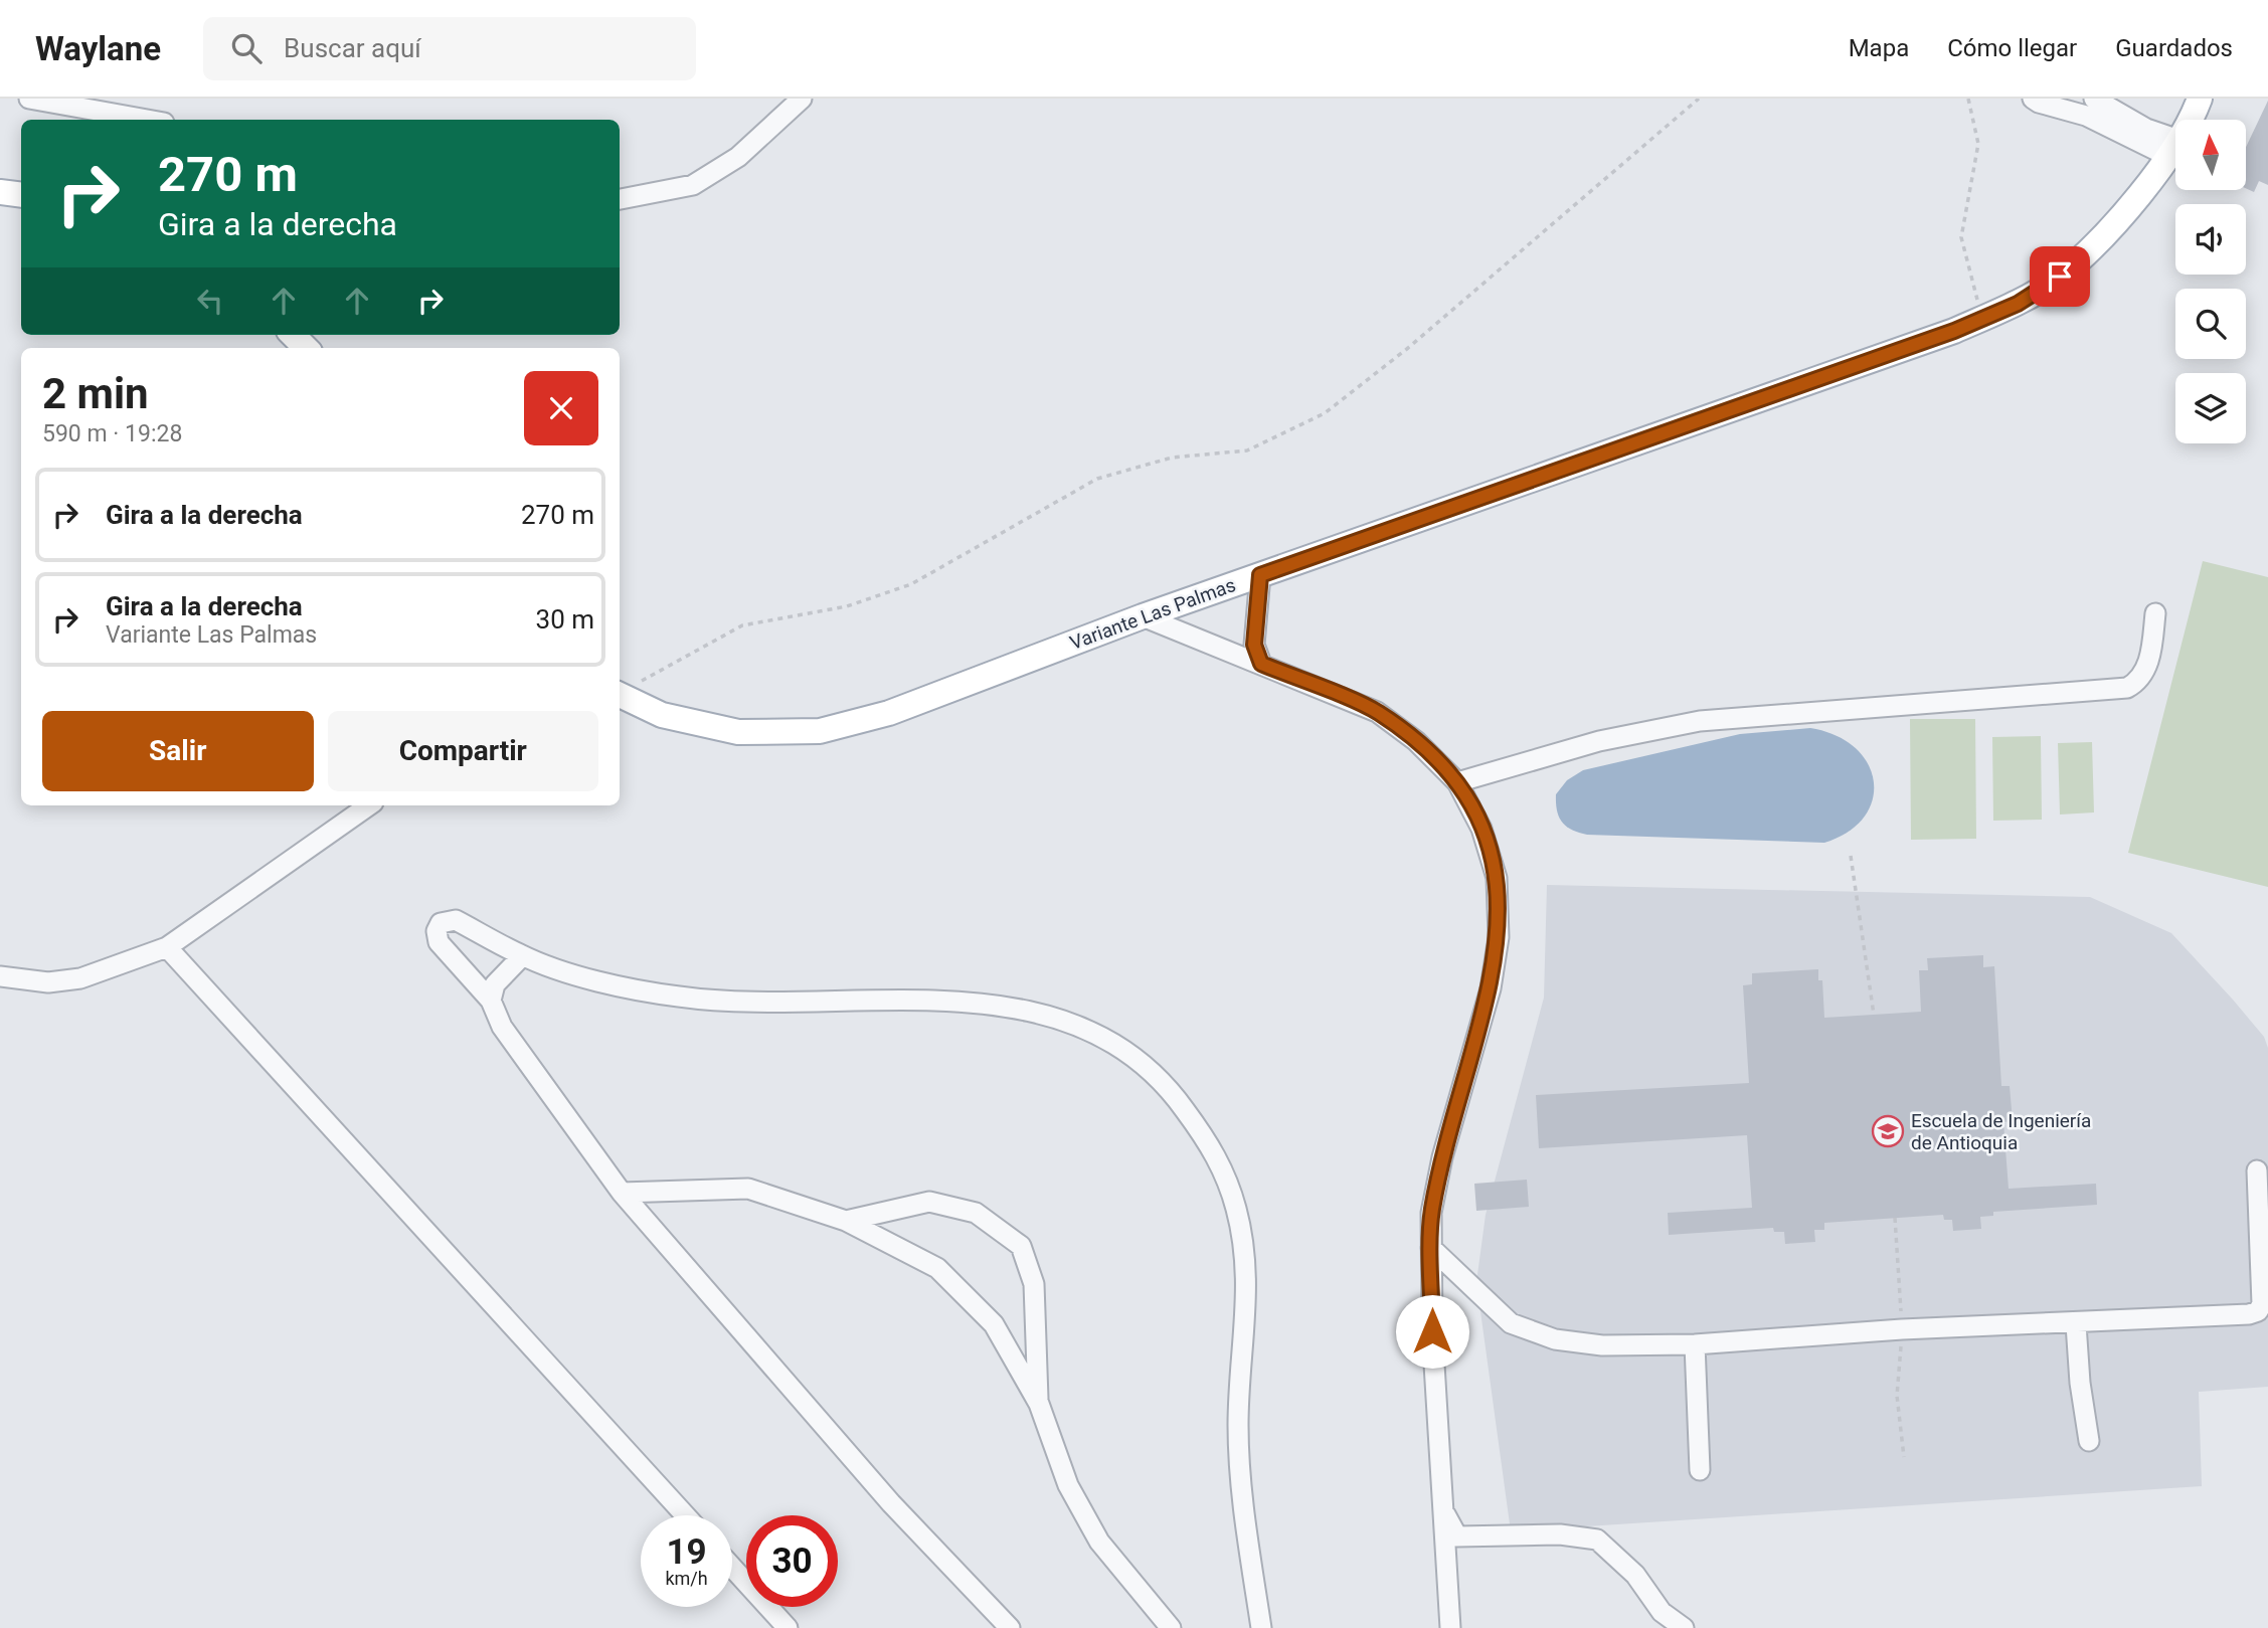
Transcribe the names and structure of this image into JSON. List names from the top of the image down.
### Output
{
  "streets": {
    "main road": ["Variante Las Palmas"]
  },
  "places": {
    "school or university": ["Escuela de Ingeniería de Antioquia"]
  },
  "north": "top",
  "page": {
    "header": "Waylane",
    "search": "Buscar aquí",
    "nav": ["Mapa", "Cómo llegar", "Guardados"],
    "turn": ["270 m", "Gira a la derecha"],
    "heading": ["2 min", "590 m · 19:28"],
    "list": [
      {
        "name": "Gira a la derecha",
        "value": "270 m"
      },
      {
        "name": "Gira a la derecha",
        "note": "Variante Las Palmas",
        "value": "30 m"
      }
    ],
    "buttons": ["Salir", "Compartir"],
    "speed": "19 km/h",
    "limit": "30"
  }
}
